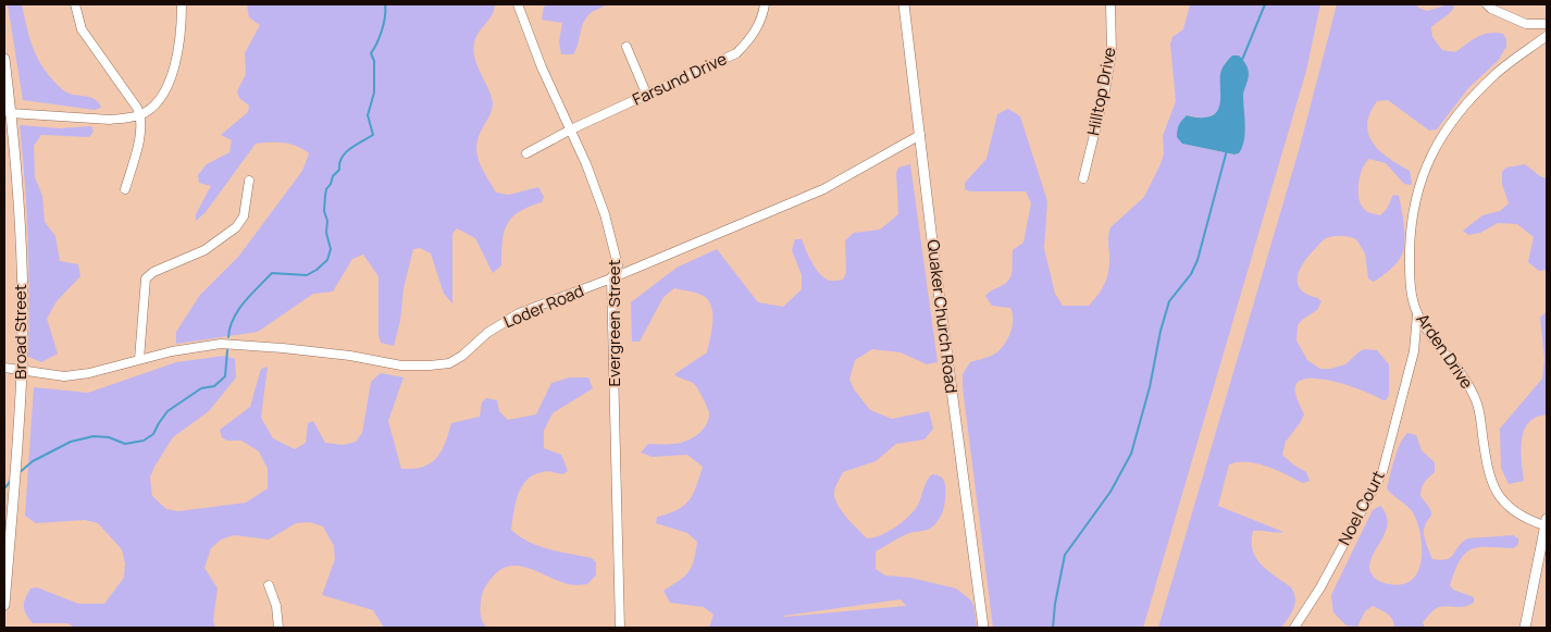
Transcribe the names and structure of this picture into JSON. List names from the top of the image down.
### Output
{
  "streets": {
    "street": [
      "Farsund Drive",
      "Hilltop Drive",
      "Loder Road",
      "Quaker Church Road",
      "Evergreen Street",
      "Broad Street",
      "Arden Drive",
      "Noel Court"
    ]
  },
  "crossings": [
    ["Farsund Drive", "Evergreen Street"],
    ["Loder Road", "Quaker Church Road"],
    ["Loder Road", "Evergreen Street"],
    ["Loder Road", "Broad Street"],
    ["Arden Drive", "Noel Court"]
  ]
}
